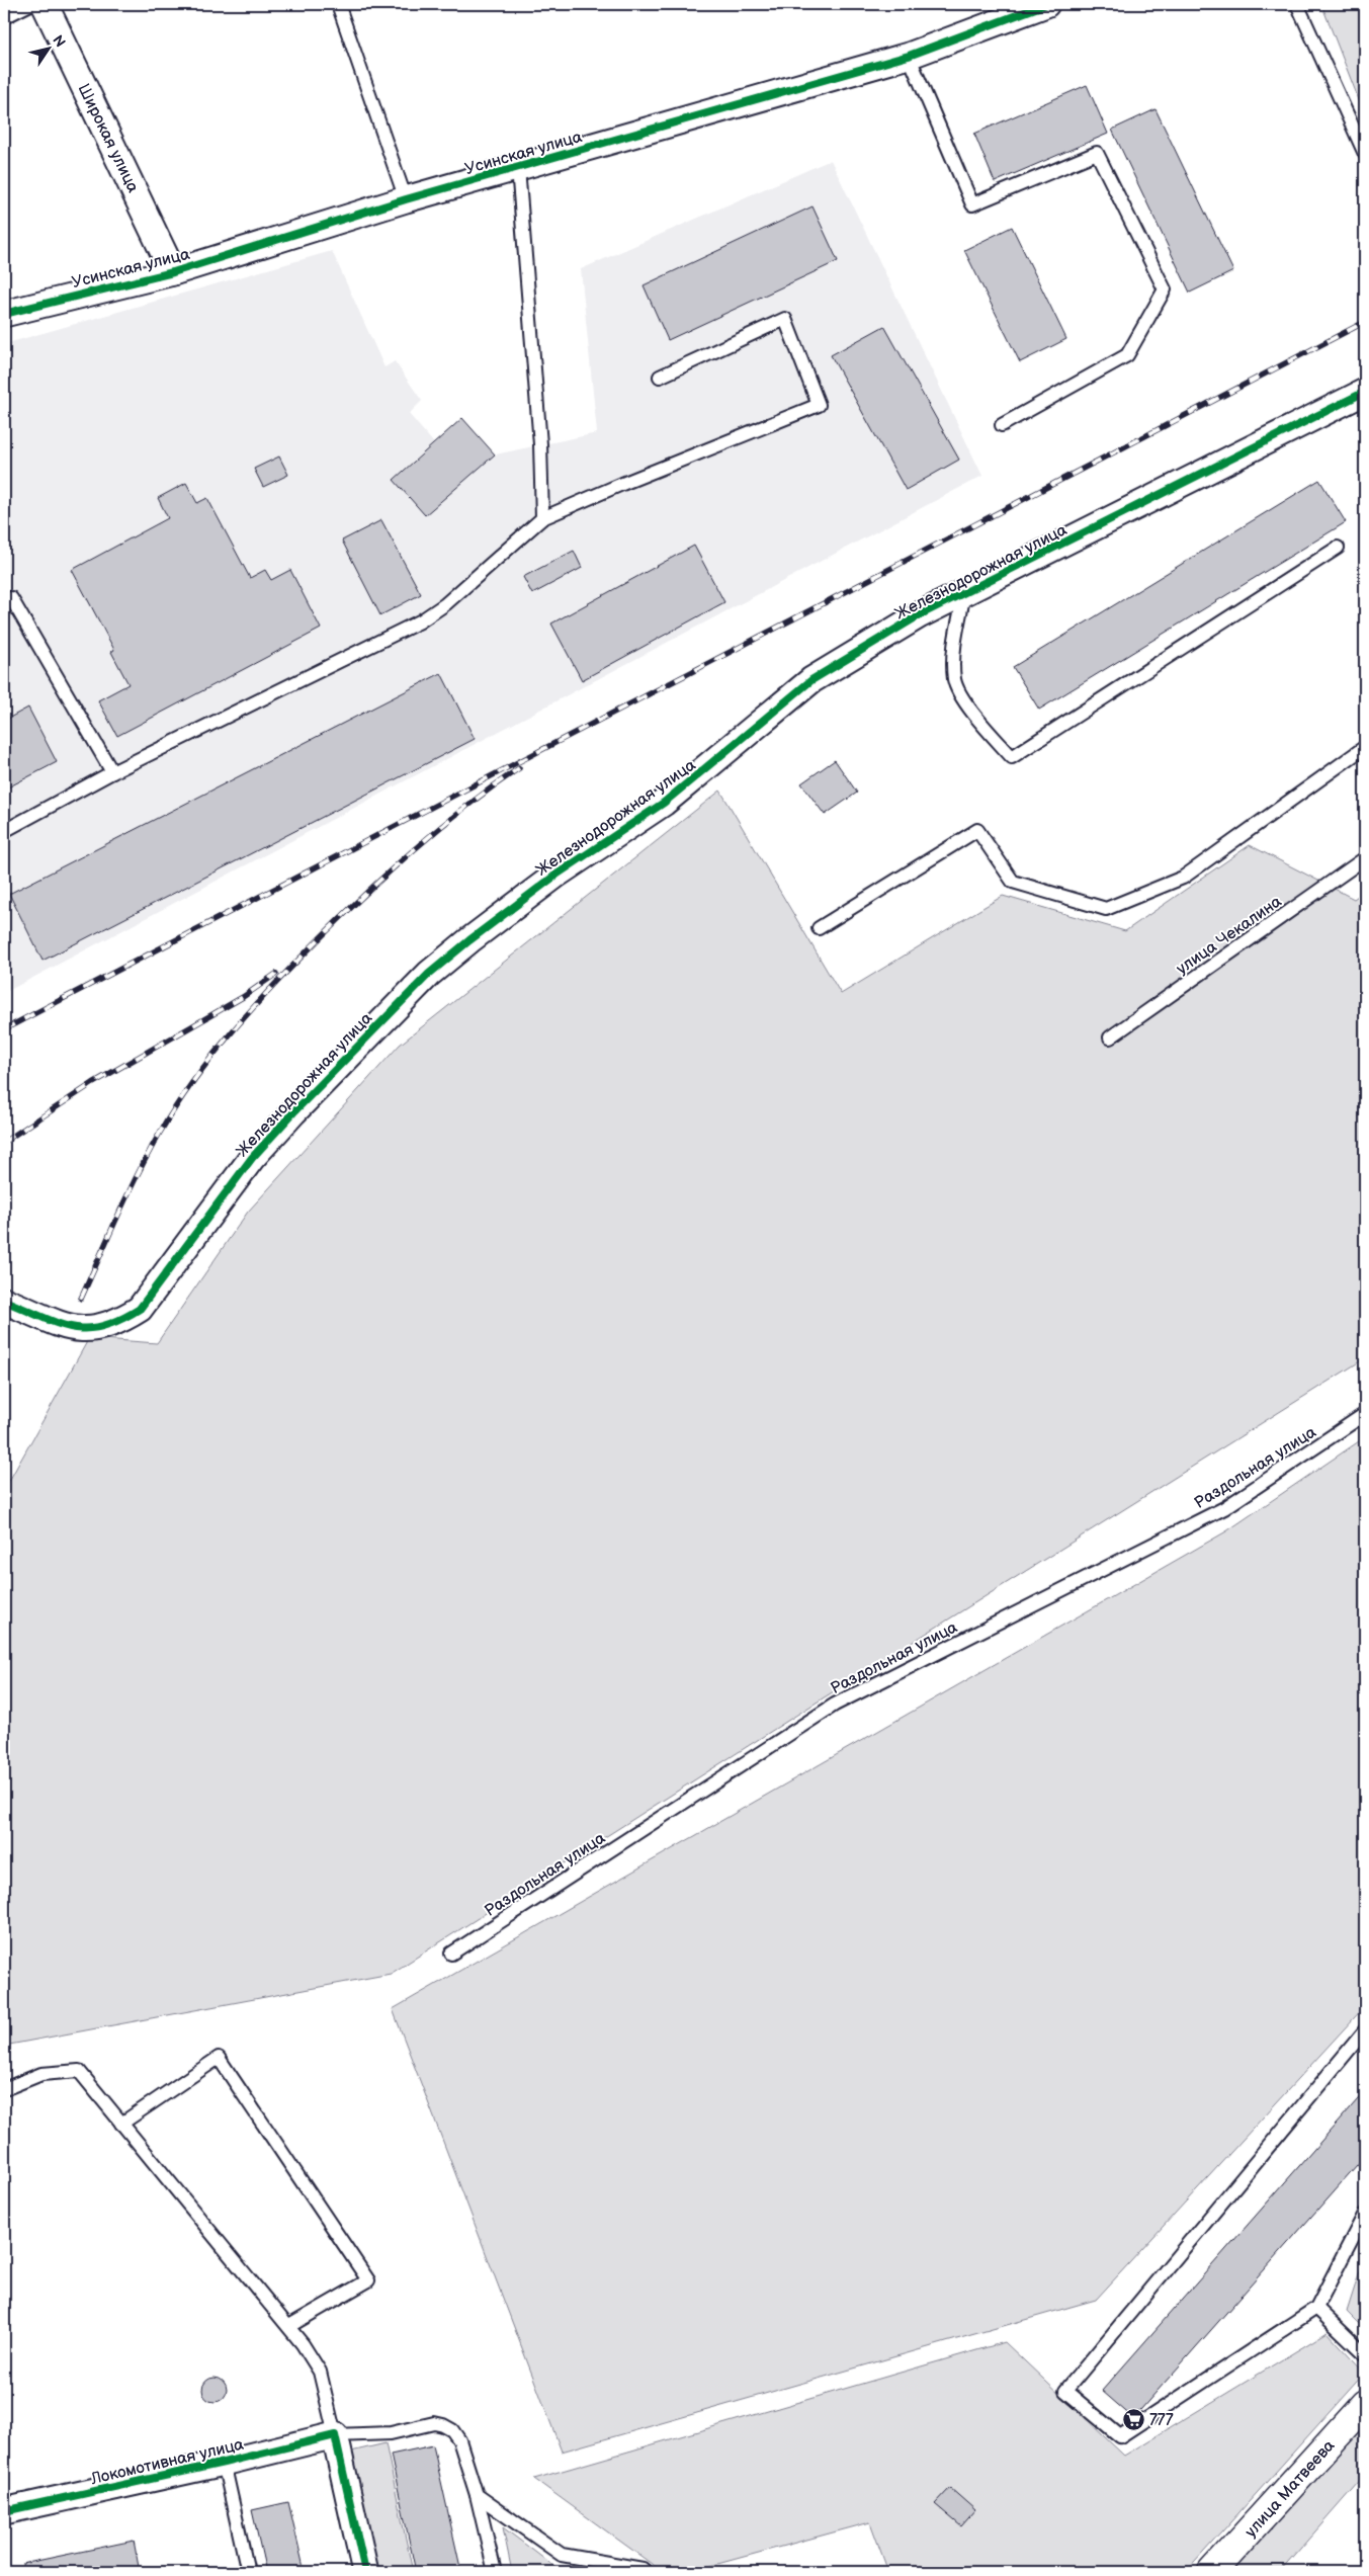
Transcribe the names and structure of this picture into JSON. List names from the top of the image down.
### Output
{
  "streets": {
    "street": [
      "Широкая улица",
      "Усинская улица",
      "Железнодорожная улица",
      "Локомотивная улица",
      "улица Матвеева"
    ],
    "lane": ["улица Чекалина", "Раздольная улица"]
  },
  "crossings": [
    ["Широкая улица", "Усинская улица"]
  ],
  "places": {
    "supermarket": ["777"]
  },
  "north": "top right"
}
